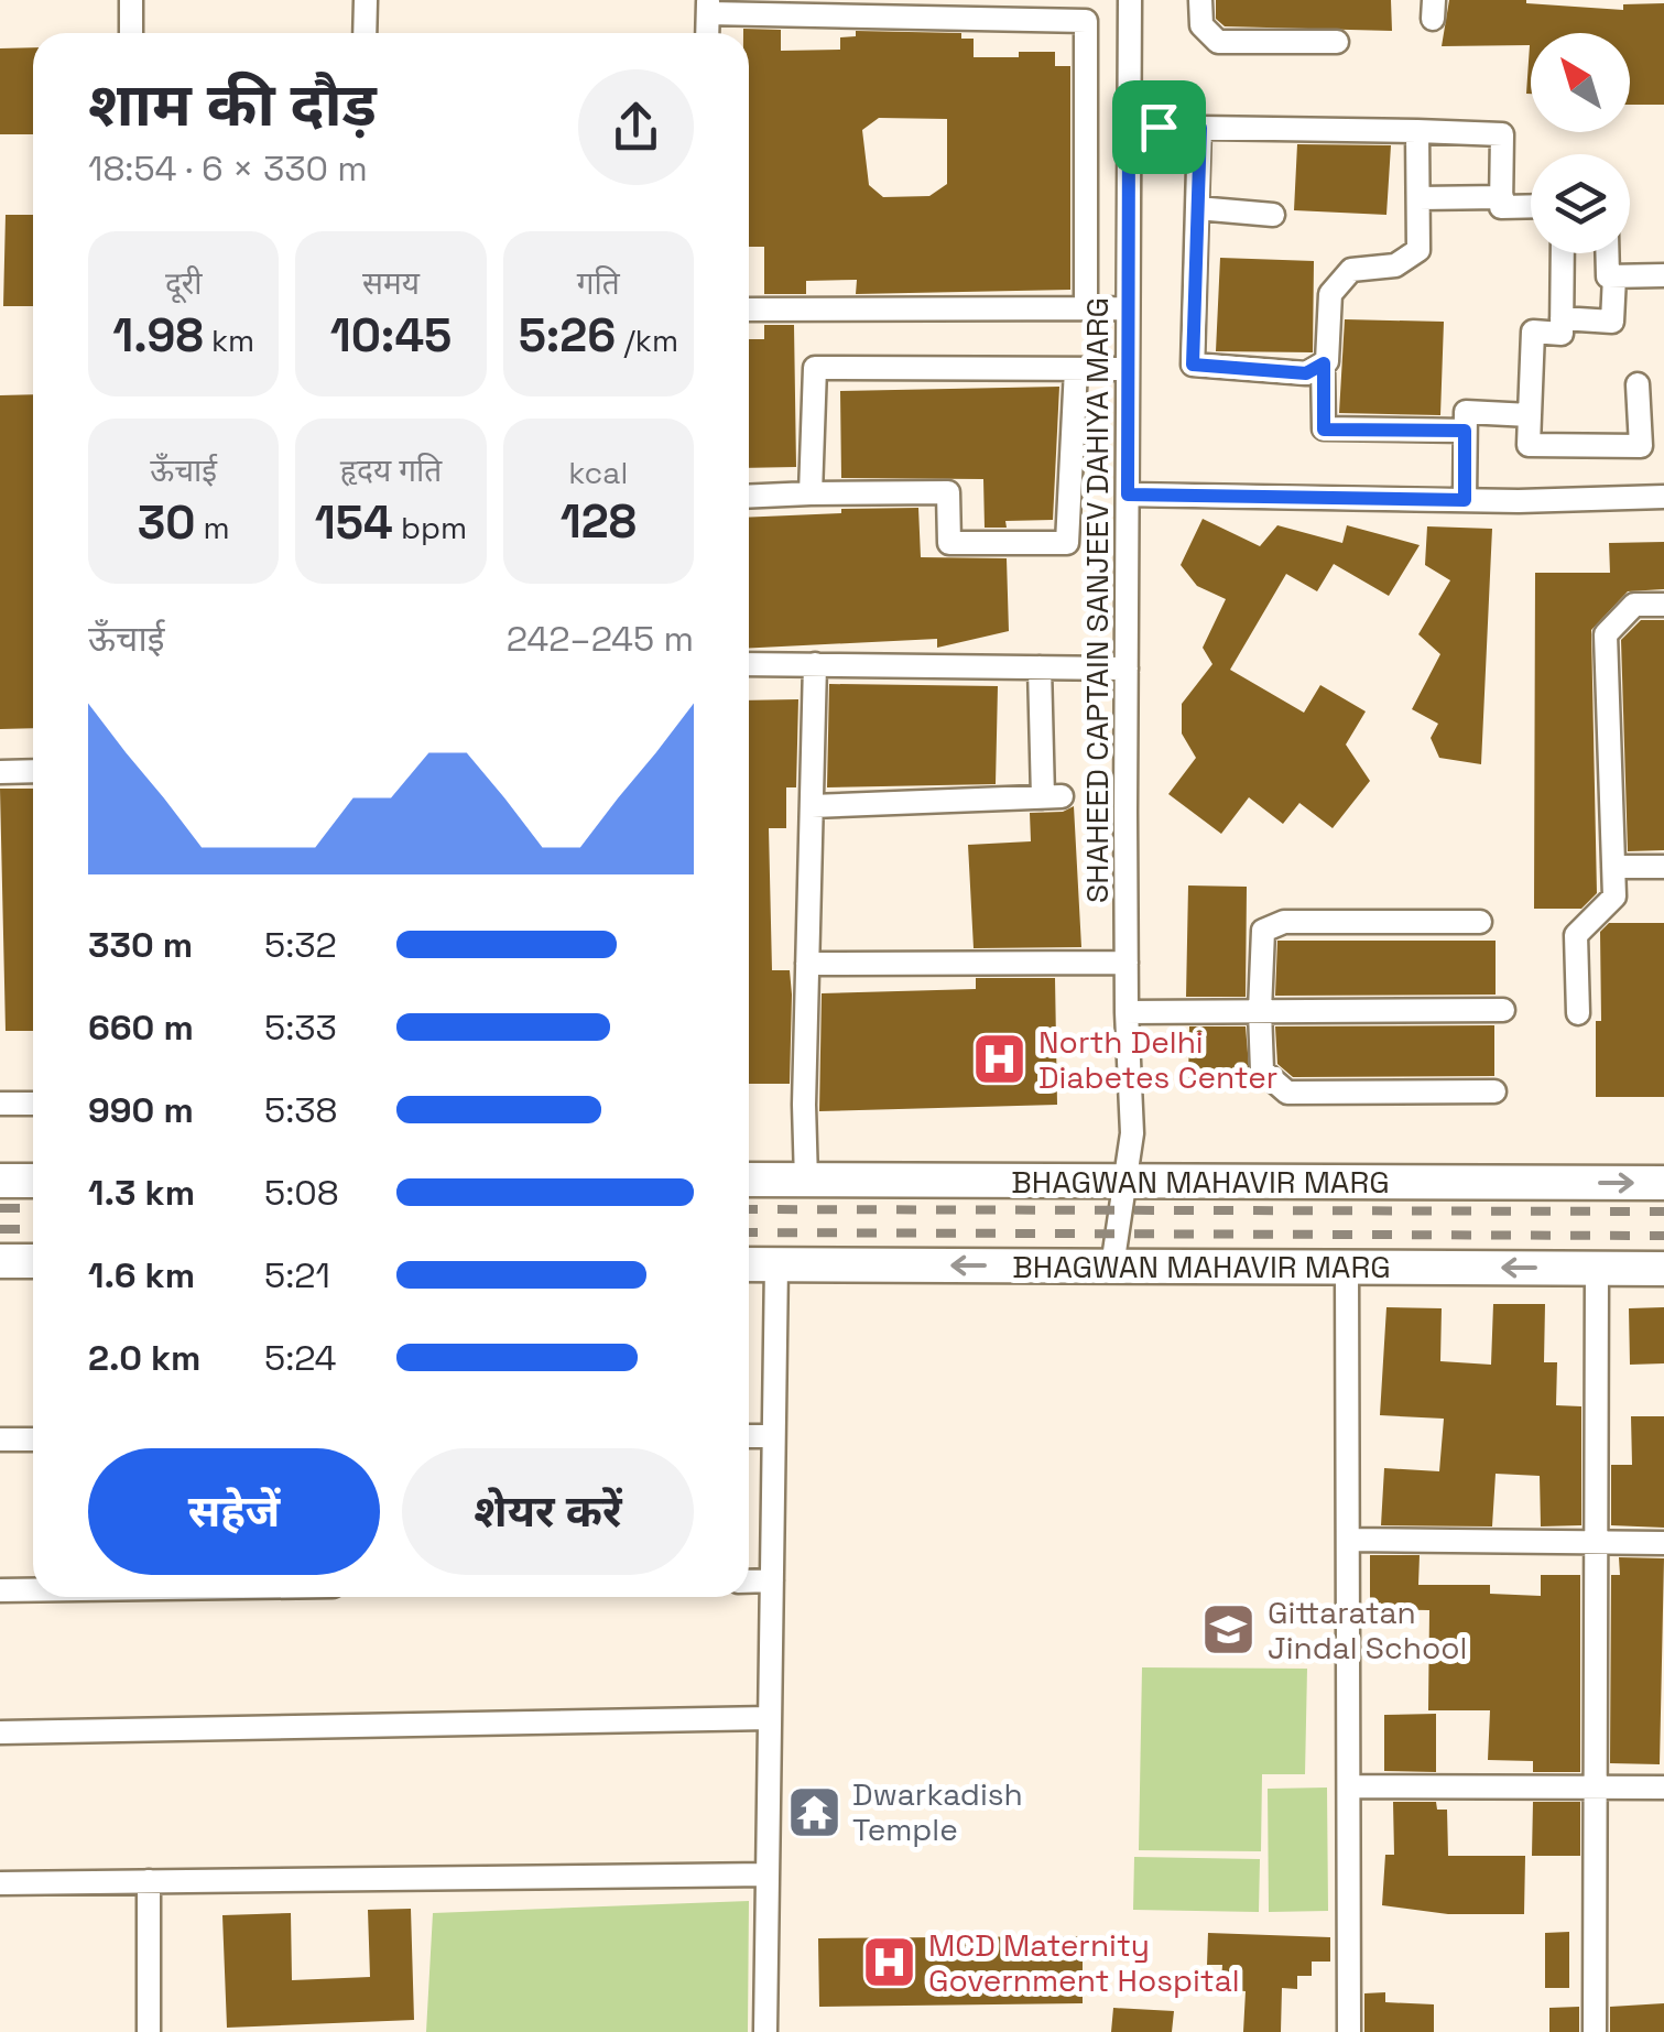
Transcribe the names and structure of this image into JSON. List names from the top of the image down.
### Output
{
  "streets": {
    "main road": ["BHAGWAN MAHAVIR MARG"],
    "street": ["SHAHEED CAPTAIN SANJEEV DAHIYA MARG"]
  },
  "crossings": [
    ["SHAHEED CAPTAIN SANJEEV DAHIYA MARG", "BHAGWAN MAHAVIR MARG"]
  ],
  "places": {
    "hospital": ["North Delhi Diabetes Center", "MCD Maternity Government Hospital"],
    "school or university": ["Gittaratan Jindal School"],
    "temple": ["Dwarkadish Temple"]
  },
  "north": "top left",
  "page": {
    "heading": ["शाम की दौड़", "18:54 · 6 × 330 m"],
    "stats": [
      ["दूरी", "1.98 km"],
      ["समय", "10:45"],
      ["गति", "5:26 /km"],
      ["ऊँचाई", "30 m"],
      ["हृदय गति", "154 bpm"],
      ["kcal", "128"]
    ],
    "chart": ["ऊँचाई", "242–245 m"],
    "list": [
      {
        "name": "330 m",
        "note": "5:32"
      },
      {
        "name": "660 m",
        "note": "5:33"
      },
      {
        "name": "990 m",
        "note": "5:38"
      },
      {
        "name": "1.3 km",
        "note": "5:08"
      },
      {
        "name": "1.6 km",
        "note": "5:21"
      },
      {
        "name": "2.0 km",
        "note": "5:24"
      }
    ],
    "buttons": ["सहेजें", "शेयर करें"]
  }
}
